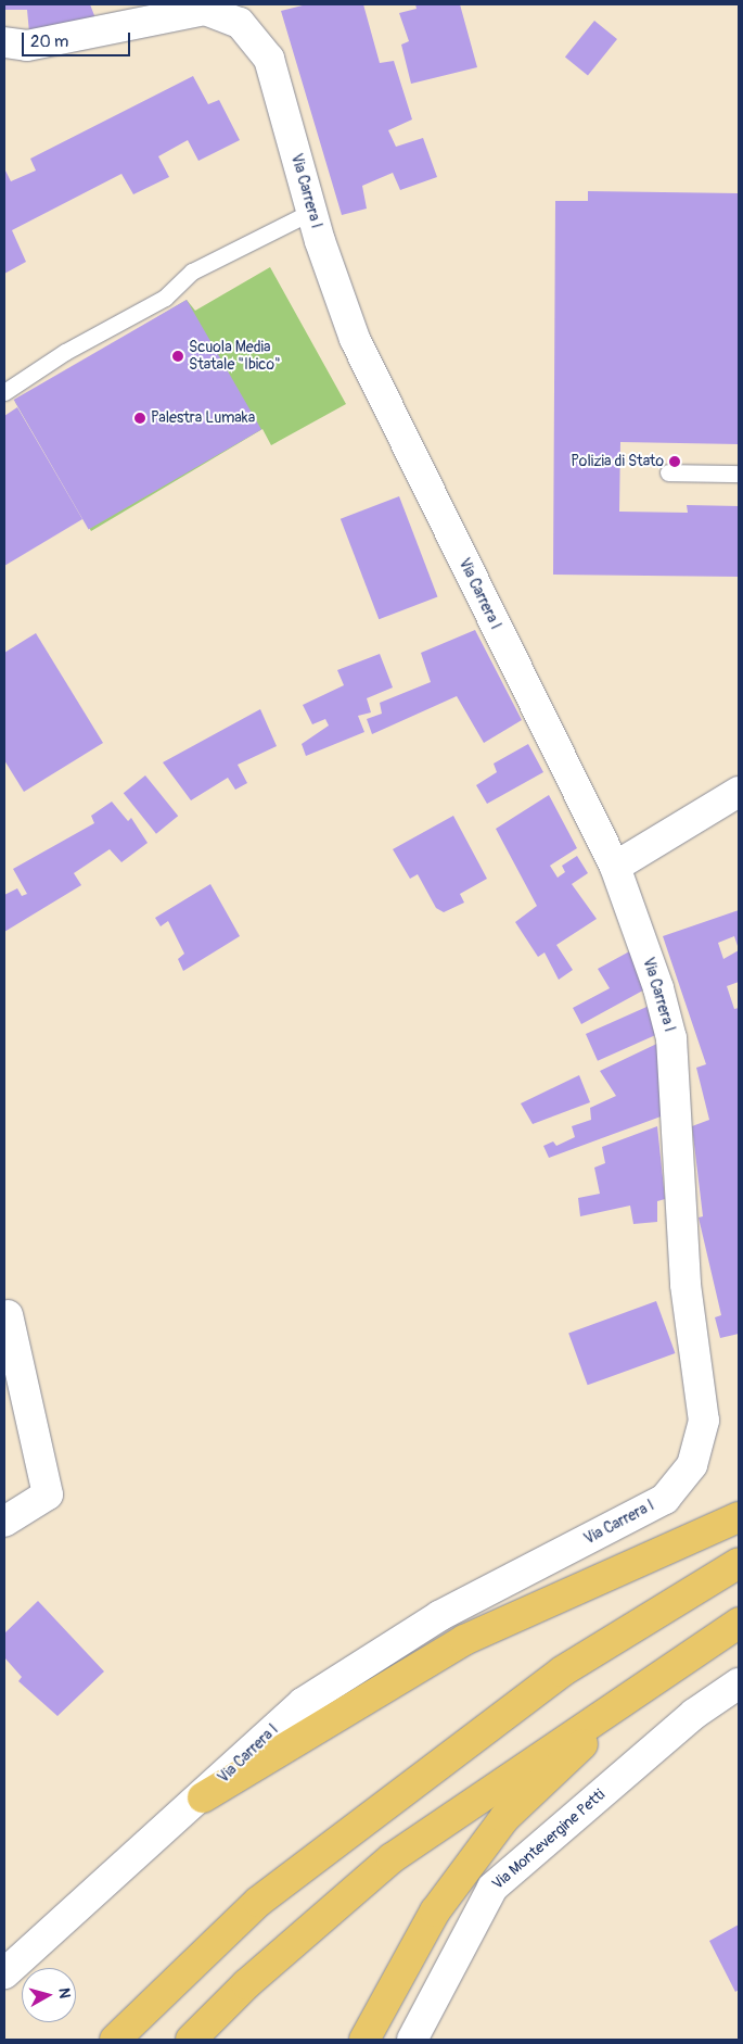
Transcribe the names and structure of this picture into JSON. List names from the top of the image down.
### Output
{
  "streets": {
    "street": ["Via Carrera I", "Via Montevergine Petti"]
  },
  "places": ["Scuola Media Statale \"Ibico\"", "Palestra Lumaka", "Polizia di Stato"],
  "scale_bar": "20 m",
  "north": "right"
}
